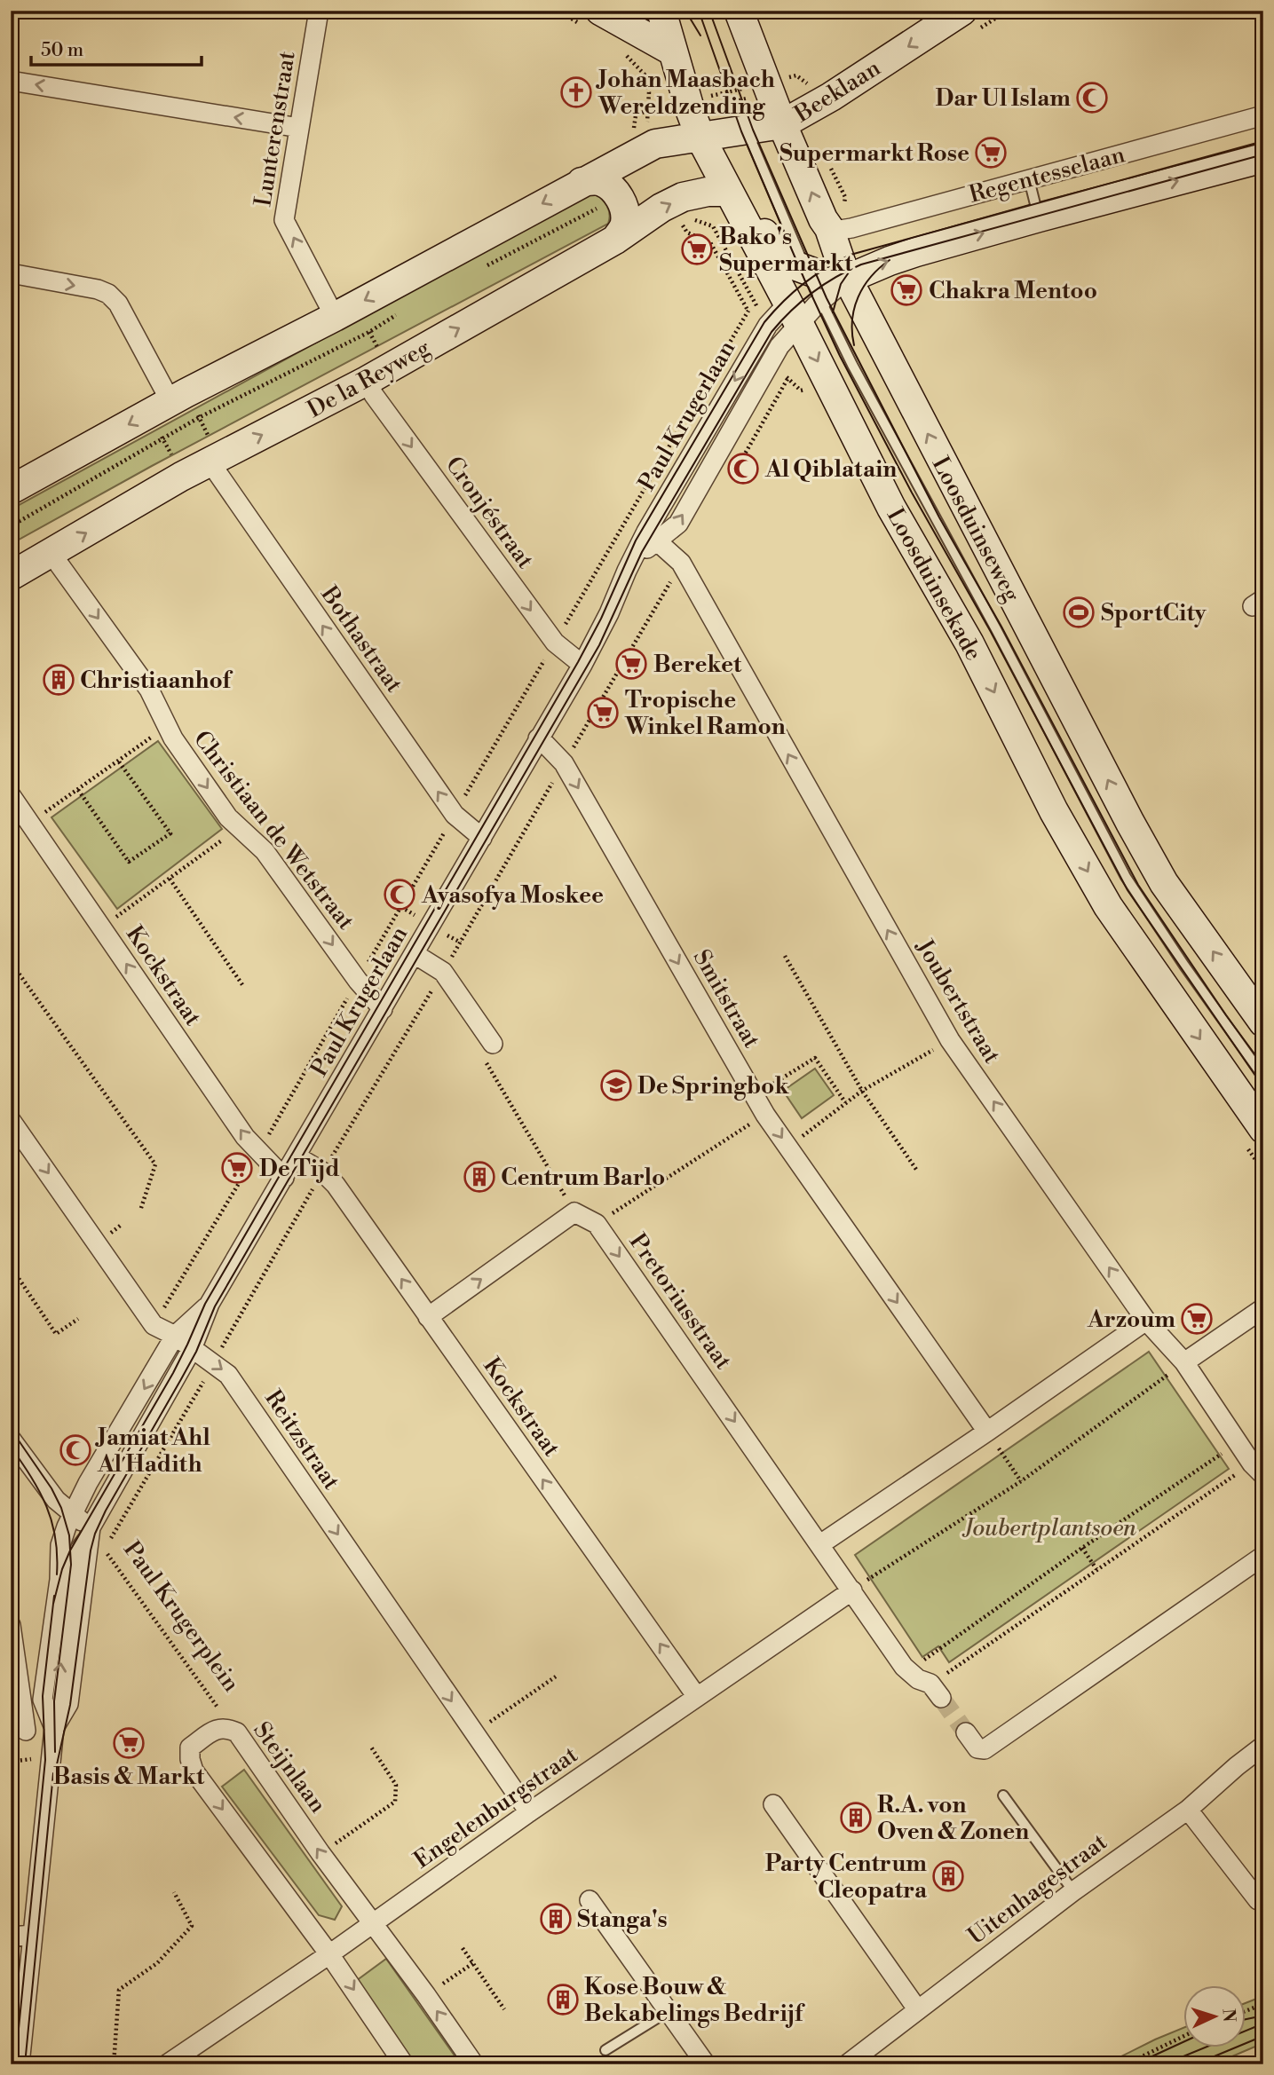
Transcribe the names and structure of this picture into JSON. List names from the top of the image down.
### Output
{
  "streets": {
    "street": [
      "Beeklaan",
      "Lunterenstraat",
      "Regentesselaan",
      "De la Reyweg",
      "Paul Krugerlaan",
      "Cronjéstraat",
      "Loosduinseweg",
      "Loosduinsekade",
      "Bothastraat",
      "Christiaan de Wetstraat",
      "Kockstraat",
      "Smitstraat",
      "Joubertstraat",
      "Pretoriusstraat",
      "Reitzstraat",
      "Steijnlaan",
      "Engelenburgstraat",
      "Uitenhagestraat"
    ],
    "path": ["Paul Krugerplein"]
  },
  "crossings": [
    ["Beeklaan", "Loosduinseweg"],
    ["Beeklaan", "Loosduinsekade"],
    ["Regentesselaan", "Paul Krugerlaan"],
    ["Regentesselaan", "Loosduinseweg"],
    ["Regentesselaan", "Loosduinsekade"],
    ["De la Reyweg", "Cronjéstraat"],
    ["De la Reyweg", "Loosduinsekade"],
    ["De la Reyweg", "Bothastraat"],
    ["De la Reyweg", "Christiaan de Wetstraat"],
    ["Paul Krugerlaan", "Cronjéstraat"],
    ["Paul Krugerlaan", "Loosduinsekade"],
    ["Paul Krugerlaan", "Bothastraat"],
    ["Paul Krugerlaan", "Christiaan de Wetstraat"],
    ["Paul Krugerlaan", "Kockstraat"],
    ["Paul Krugerlaan", "Smitstraat"],
    ["Paul Krugerlaan", "Joubertstraat"],
    ["Paul Krugerlaan", "Reitzstraat"],
    ["Kockstraat", "Engelenburgstraat"],
    ["Pretoriusstraat", "Engelenburgstraat"],
    ["Reitzstraat", "Engelenburgstraat"],
    ["Paul Krugerplein", "Steijnlaan"],
    ["Steijnlaan", "Engelenburgstraat"]
  ],
  "one_way": [
    "Beeklaan",
    "Lunterenstraat",
    "Cronjéstraat",
    "Loosduinseweg",
    "Loosduinsekade",
    "Bothastraat",
    "Christiaan de Wetstraat",
    "Kockstraat",
    "Smitstraat",
    "Joubertstraat",
    "Pretoriusstraat",
    "Reitzstraat"
  ],
  "parks": ["Joubertplantsoen"],
  "places": {
    "church": ["Johan Maasbach Wereldzending"],
    "mosque": [
      "Dar Ul Islam",
      "Al Qiblatain",
      "Ayasofya Moskee",
      "Jamiat Ahl Al Hadith"
    ],
    "supermarket": [
      "Supermarkt Rose",
      "Bako's Supermarkt",
      "Chakra Mentoo",
      "Bereket",
      "Tropische Winkel Ramon",
      "De Tijd",
      "Arzoum",
      "Basis & Markt"
    ],
    "sports": ["SportCity"],
    "building": [
      "Christiaanhof",
      "Centrum Barlo",
      "R.A. von Oven & Zonen",
      "Party Centrum Cleopatra",
      "Stanga's",
      "Kose Bouw & Bekabelings Bedrijf"
    ],
    "school or university": ["De Springbok"]
  },
  "scale_bar": "50 m",
  "north": "right"
}
